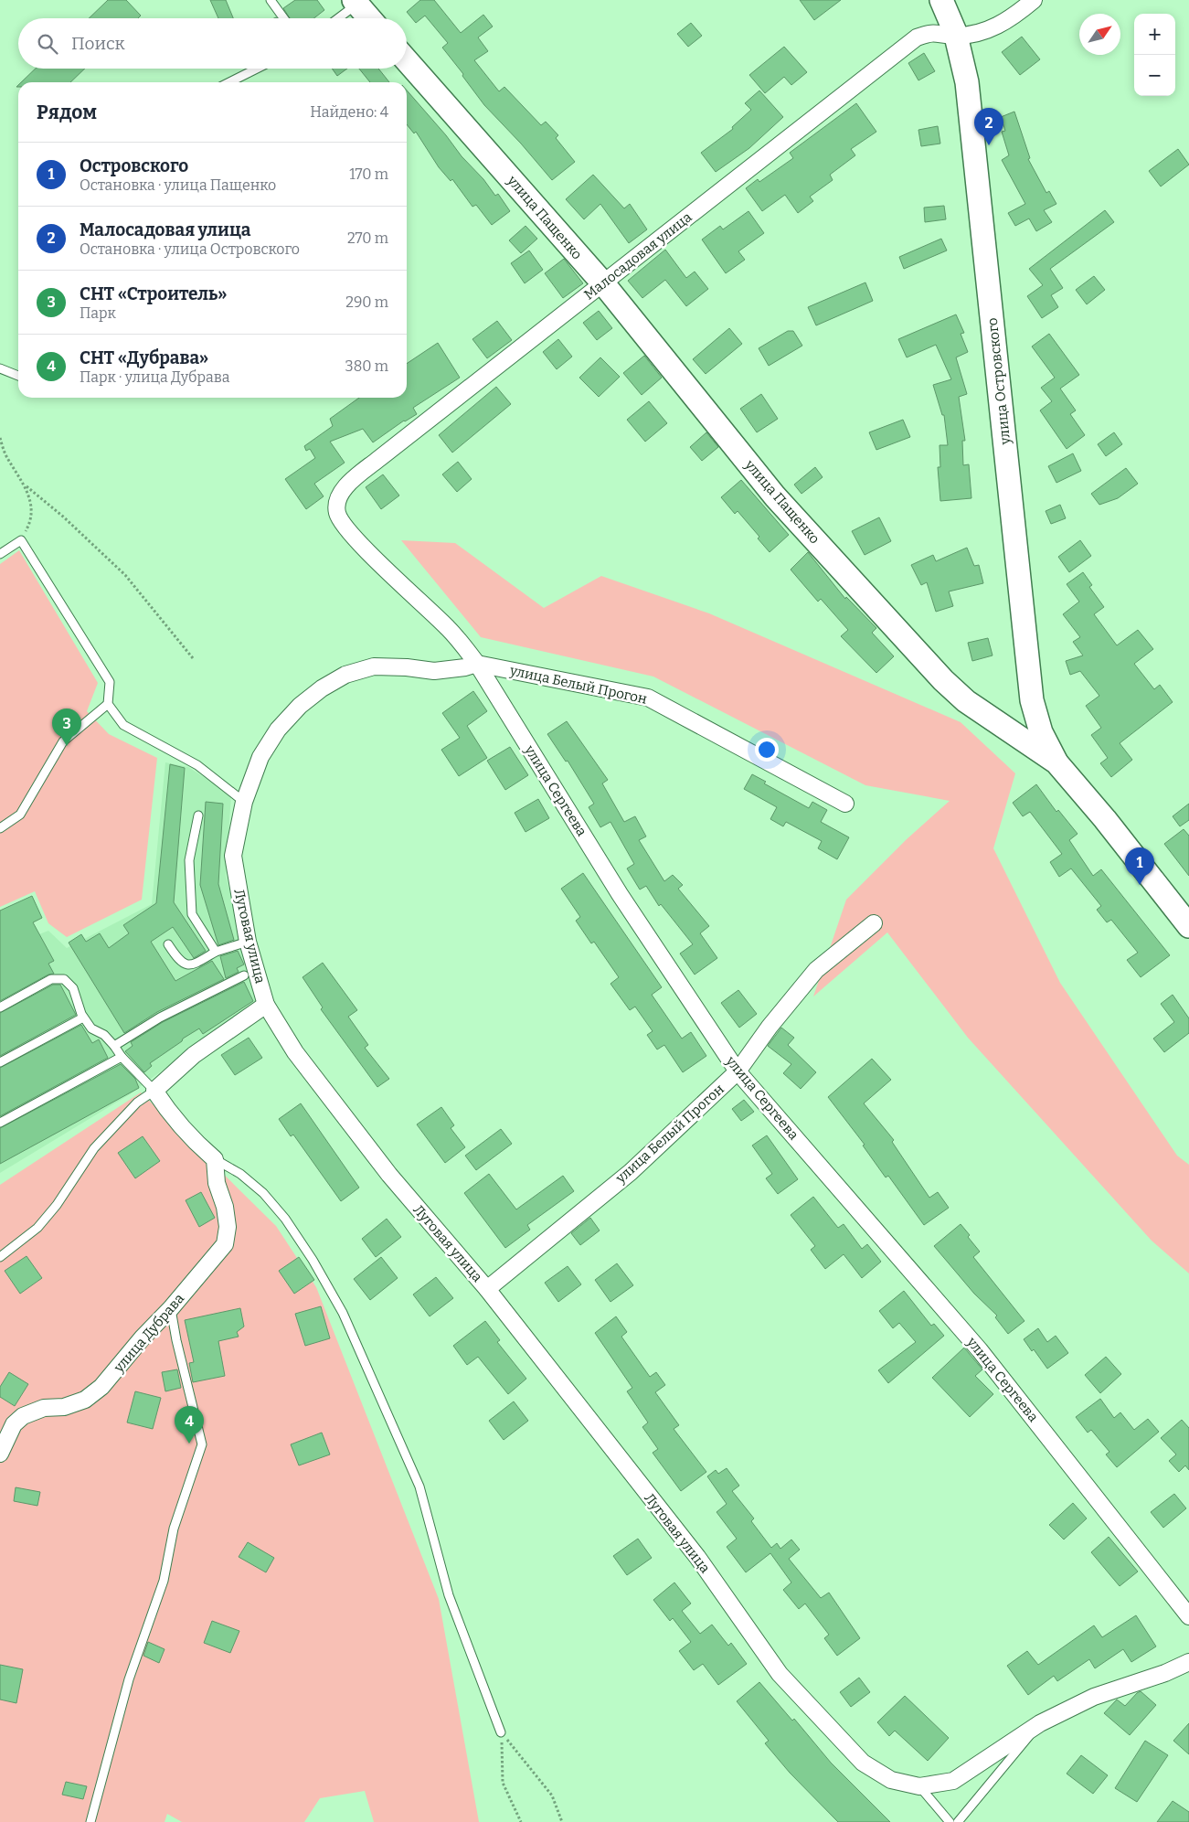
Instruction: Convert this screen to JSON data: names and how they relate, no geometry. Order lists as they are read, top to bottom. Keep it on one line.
{"streets":{"street":["улица Пащенко","Малосадовая улица","улица Островского","улица Белый Прогон","улица Сергеева","Луговая улица","улица Дубрава"]},"crossings":[["улица Пащенко","Малосадовая улица"],["улица Пащенко","улица Островского"],["Малосадовая улица","улица Островского"],["Малосадовая улица","улица Сергеева"],["улица Белый Прогон","улица Сергеева"],["улица Белый Прогон","Луговая улица"],["улица Сергеева","Луговая улица"]],"north":"top right","page":{"map_buttons":["+","−"],"search":"Поиск","heading":["Рядом","Найдено: 4"],"pins":["2","3","1","4"],"list":[{"mark":"1","name":"Островского","note":"Остановка · улица Пащенко","value":"170 m"},{"mark":"2","name":"Малосадовая улица","note":"Остановка · улица Островского","value":"270 m"},{"mark":"3","name":"СНТ «Строитель»","note":"Парк","value":"290 m"},{"mark":"4","name":"СНТ «Дубрава»","note":"Парк · улица Дубрава","value":"380 m"}]}}
